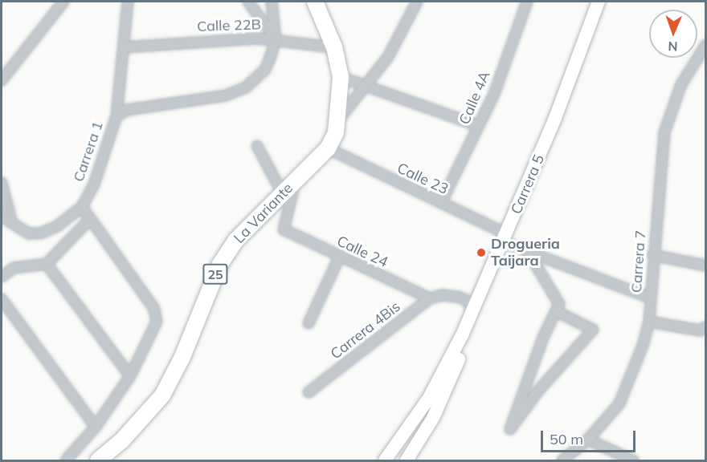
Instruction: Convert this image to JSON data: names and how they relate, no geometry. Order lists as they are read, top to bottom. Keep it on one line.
{"streets":{"main road":["La Variante","25"],"street":["Calle 22B","Calle 4A","Carrera 1","Calle 23","Carrera 5","Calle 24","Carrera 7","Carrera 4Bis"]},"crossings":[["Calle 22B","Carrera 1"],["Calle 22B","La Variante"],["Calle 4A","Calle 23"],["Calle 23","Carrera 5"],["Calle 23","La Variante"],["Calle 23","Carrera 7"],["Carrera 5","Carrera 4Bis"],["La Variante","Calle 24"],["Calle 24","Carrera 4Bis"]],"places":["Drogueria Taijara"],"scale_bar":"50 m","north":"bottom"}
